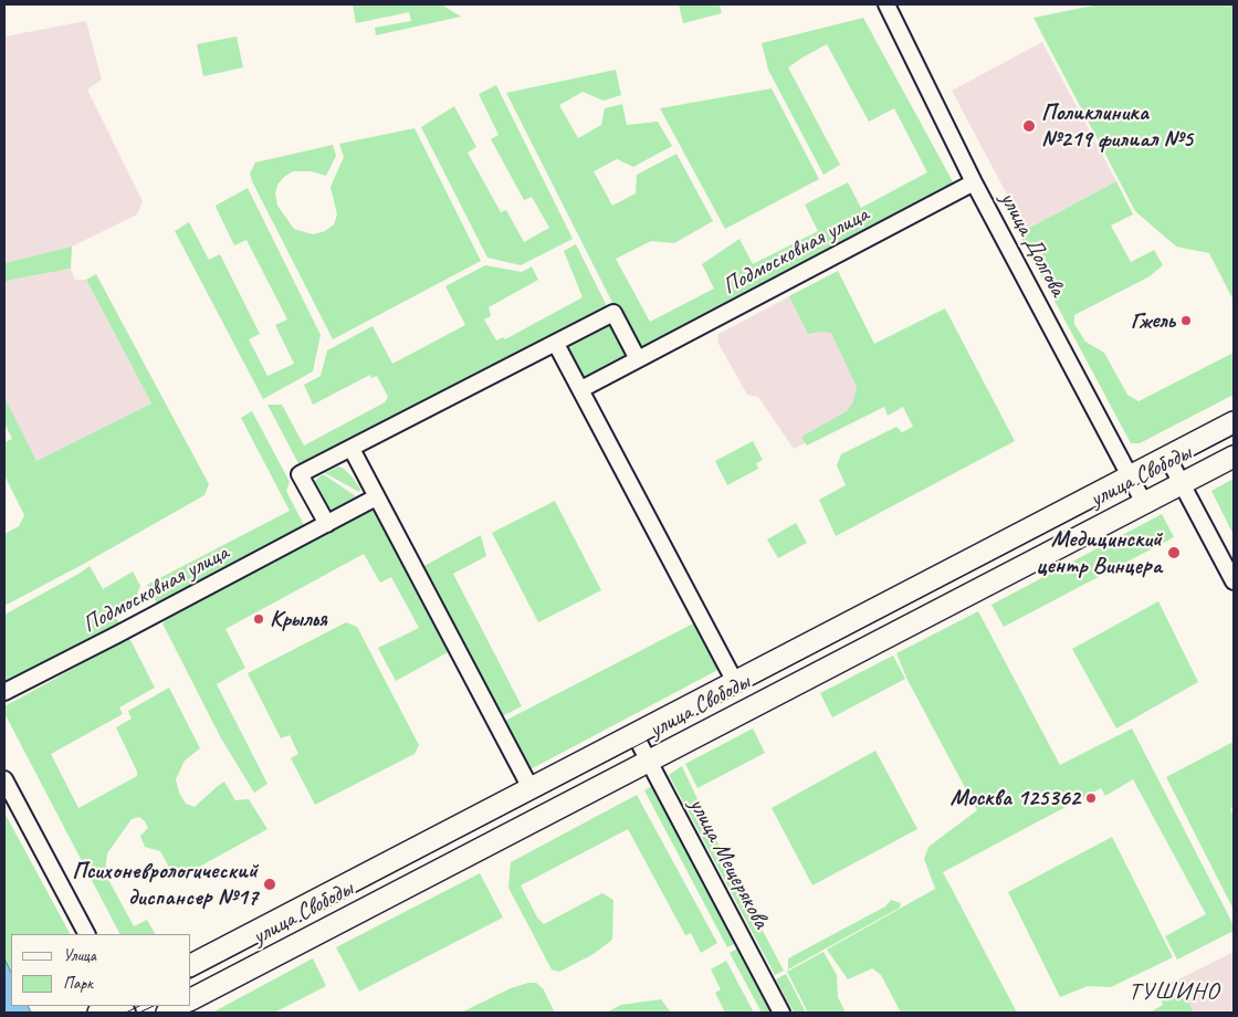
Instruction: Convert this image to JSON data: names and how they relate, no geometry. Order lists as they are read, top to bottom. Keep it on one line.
{"streets":{"main road":["улица Свободы"],"street":["улица Долгова","Подмосковная улица","улица Мещерякова"]},"crossings":[["улица Долгова","Подмосковная улица"],["улица Долгова","улица Свободы"],["улица Свободы","улица Мещерякова"]],"districts":["ТУШИНО"],"places":["Поликлиника №219 филиал №5","Гжель","Медицинский центр Винцера","Крылья","Москва 125362","Психоневрологический диспансер №17"],"legend":["Улица","Парк"]}
